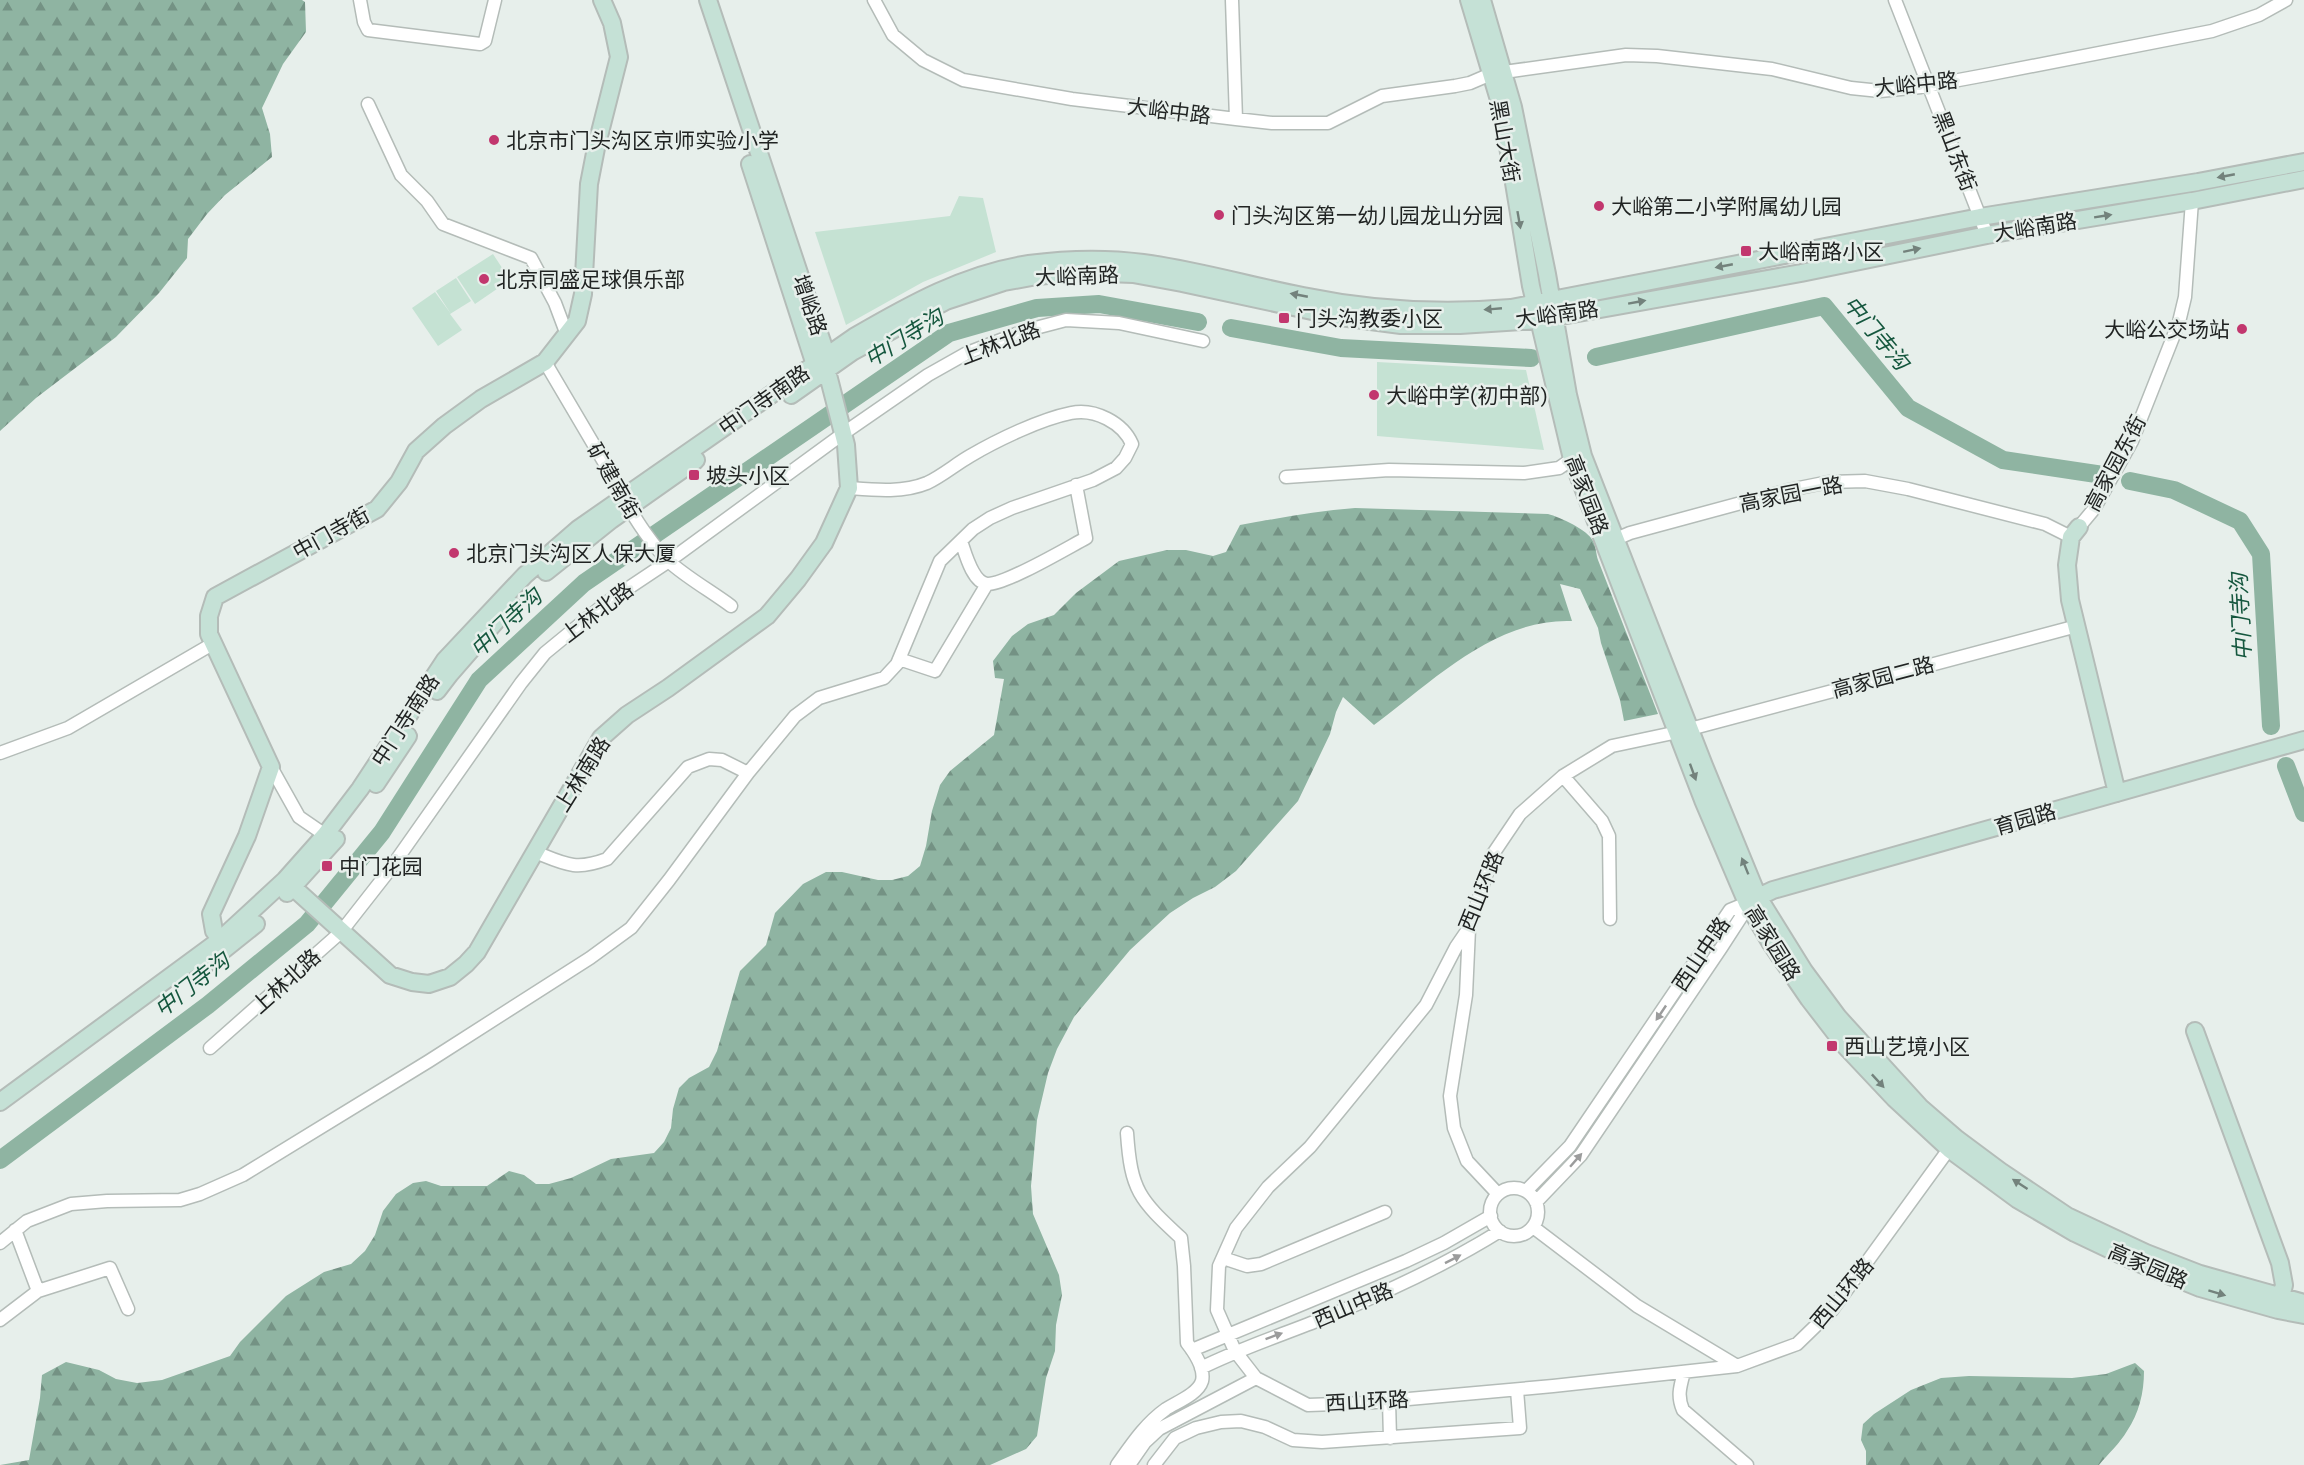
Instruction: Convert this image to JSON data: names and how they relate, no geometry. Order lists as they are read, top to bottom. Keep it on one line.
{"streets":{"main road":["黑山大街","大峪南路","增峪路","中门寺南路","高家园路","中门寺街","上林南路","育园路"],"street":["大峪中路","黑山东街","上林北路","高家园东街","矿建南街","高家园一路","高家园二路","西山环路","西山中路"]},"crossings":[["大峪中路","黑山大街"],["大峪中路","黑山东街"],["黑山大街","大峪南路"],["黑山大街","高家园路"],["黑山东街","大峪南路"],["大峪南路","增峪路"],["大峪南路","中门寺南路"],["大峪南路","高家园东街"],["大峪南路","高家园路"],["大峪南路","上林南路"],["增峪路","中门寺南路"],["增峪路","上林南路"],["上林北路","矿建南街"],["上林北路","上林南路"],["中门寺南路","矿建南街"],["中门寺南路","上林南路"],["高家园东街","高家园一路"],["矿建南街","中门寺街"],["高家园一路","高家园路"],["高家园路","高家园二路"],["高家园路","育园路"],["高家园路","西山环路"],["高家园路","西山中路"],["高家园二路","西山环路"],["育园路","西山中路"],["西山环路","西山中路"]],"water":["中门寺沟"],"places":{"other":["北京市门头沟区京师实验小学","大峪第二小学附属幼儿园","门头沟区第一幼儿园龙山分园","北京同盛足球俱乐部","大峪公交场站","大峪中学(初中部)","北京门头沟区人保大厦"],"transit":["大峪南路小区","门头沟教委小区","坡头小区","中门花园","西山艺境小区"]}}
